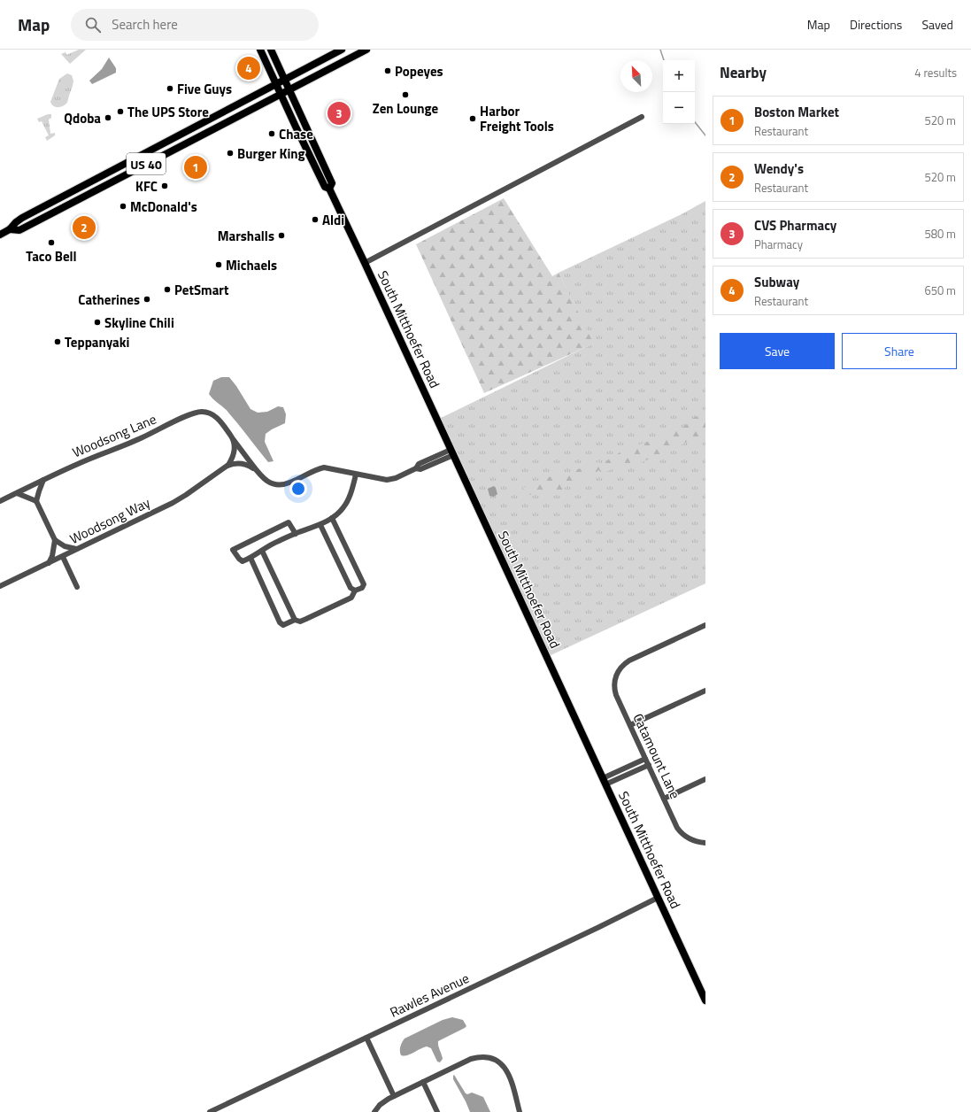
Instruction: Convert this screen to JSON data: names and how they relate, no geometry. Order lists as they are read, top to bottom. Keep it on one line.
{"streets":{"main road":["US 40","South Mitthoefer Road"],"street":["Woodsong Lane","Woodsong Way","Catamount Lane","Rawles Avenue"]},"crossings":[["US 40","South Mitthoefer Road"],["South Mitthoefer Road","Woodsong Way"],["South Mitthoefer Road","Rawles Avenue"],["Woodsong Lane","Woodsong Way"]],"places":["Popeyes","Five Guys","Zen Lounge","The UPS Store","Qdoba","Harbor Freight Tools","Chase","Burger King","KFC","McDonald's","Aldi","Marshalls","Taco Bell","Michaels","PetSmart","Catherines","Skyline Chili","Teppanyaki"],"north":"top left","page":{"header":"Map","search":"Search here","nav":["Map","Directions","Saved"],"heading":["Nearby","4 results"],"pins":["4","3","1","2"],"map_buttons":["+","−"],"list":[{"mark":"1","name":"Boston Market","note":"Restaurant","value":"520 m"},{"mark":"2","name":"Wendy's","note":"Restaurant","value":"520 m"},{"mark":"3","name":"CVS Pharmacy","note":"Pharmacy","value":"580 m"},{"mark":"4","name":"Subway","note":"Restaurant","value":"650 m"}],"buttons":["Save","Share"]}}
